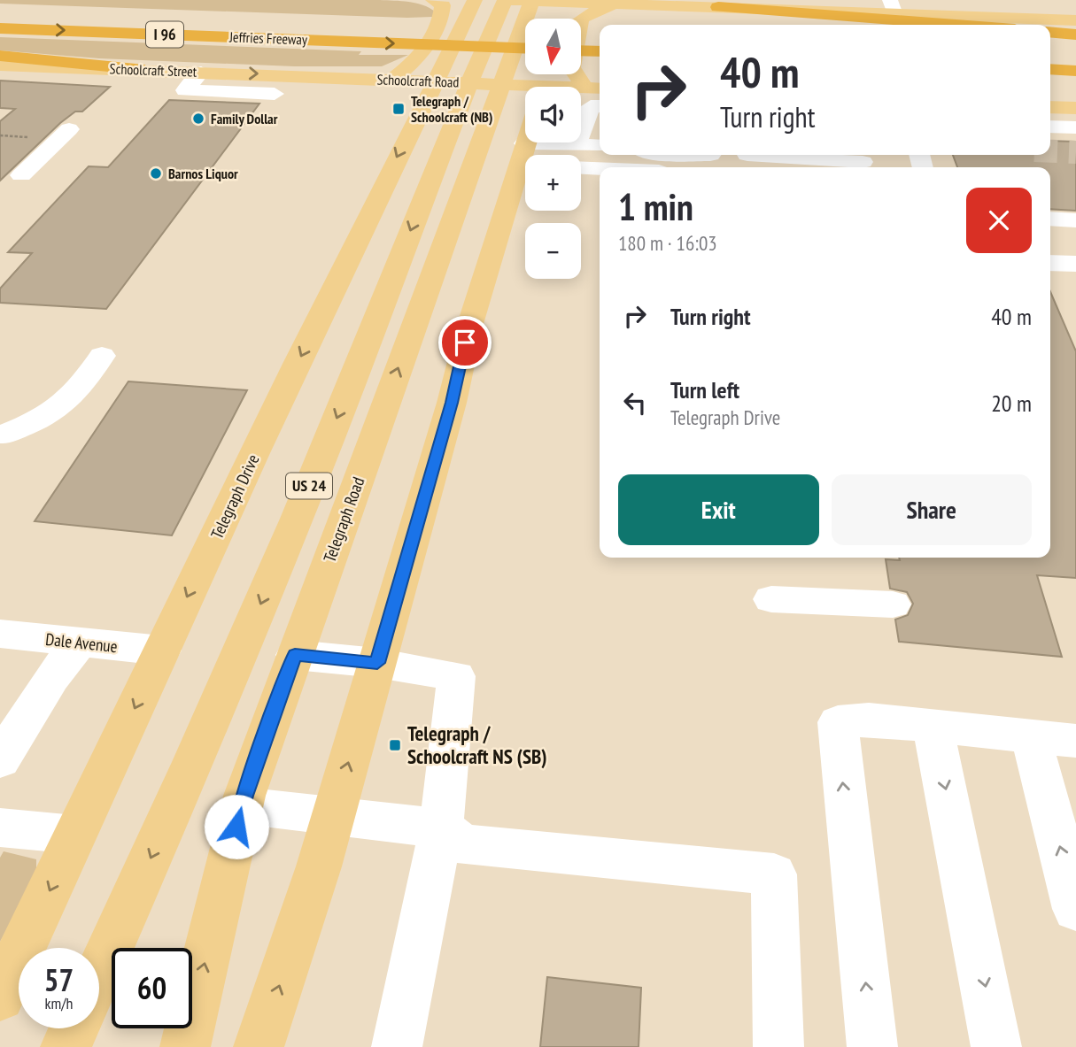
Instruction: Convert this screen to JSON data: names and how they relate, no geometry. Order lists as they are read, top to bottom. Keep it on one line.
{"streets":{"highway":["I 96","Jeffries Freeway"],"main road":["Schoolcraft Street","Schoolcraft Road","US 24","Telegraph Drive","Telegraph Road"],"street":["Dale Avenue"]},"crossings":[["Schoolcraft Street","Schoolcraft Road"],["Schoolcraft Road","Telegraph Drive"],["Telegraph Drive","Dale Avenue"]],"places":{"transit":["Telegraph / Schoolcraft (NB)","Telegraph / Schoolcraft NS (SB)"],"other":["Family Dollar","Barnos Liquor"]},"north":"bottom","page":{"map_buttons":["+","−"],"turn":["40 m","Turn right"],"heading":["1 min","180 m · 16:03"],"list":[{"name":"Turn right","value":"40 m"},{"name":"Turn left","note":"Telegraph Drive","value":"20 m"}],"buttons":["Exit","Share"],"speed":"57 km/h","limit":"60"}}
